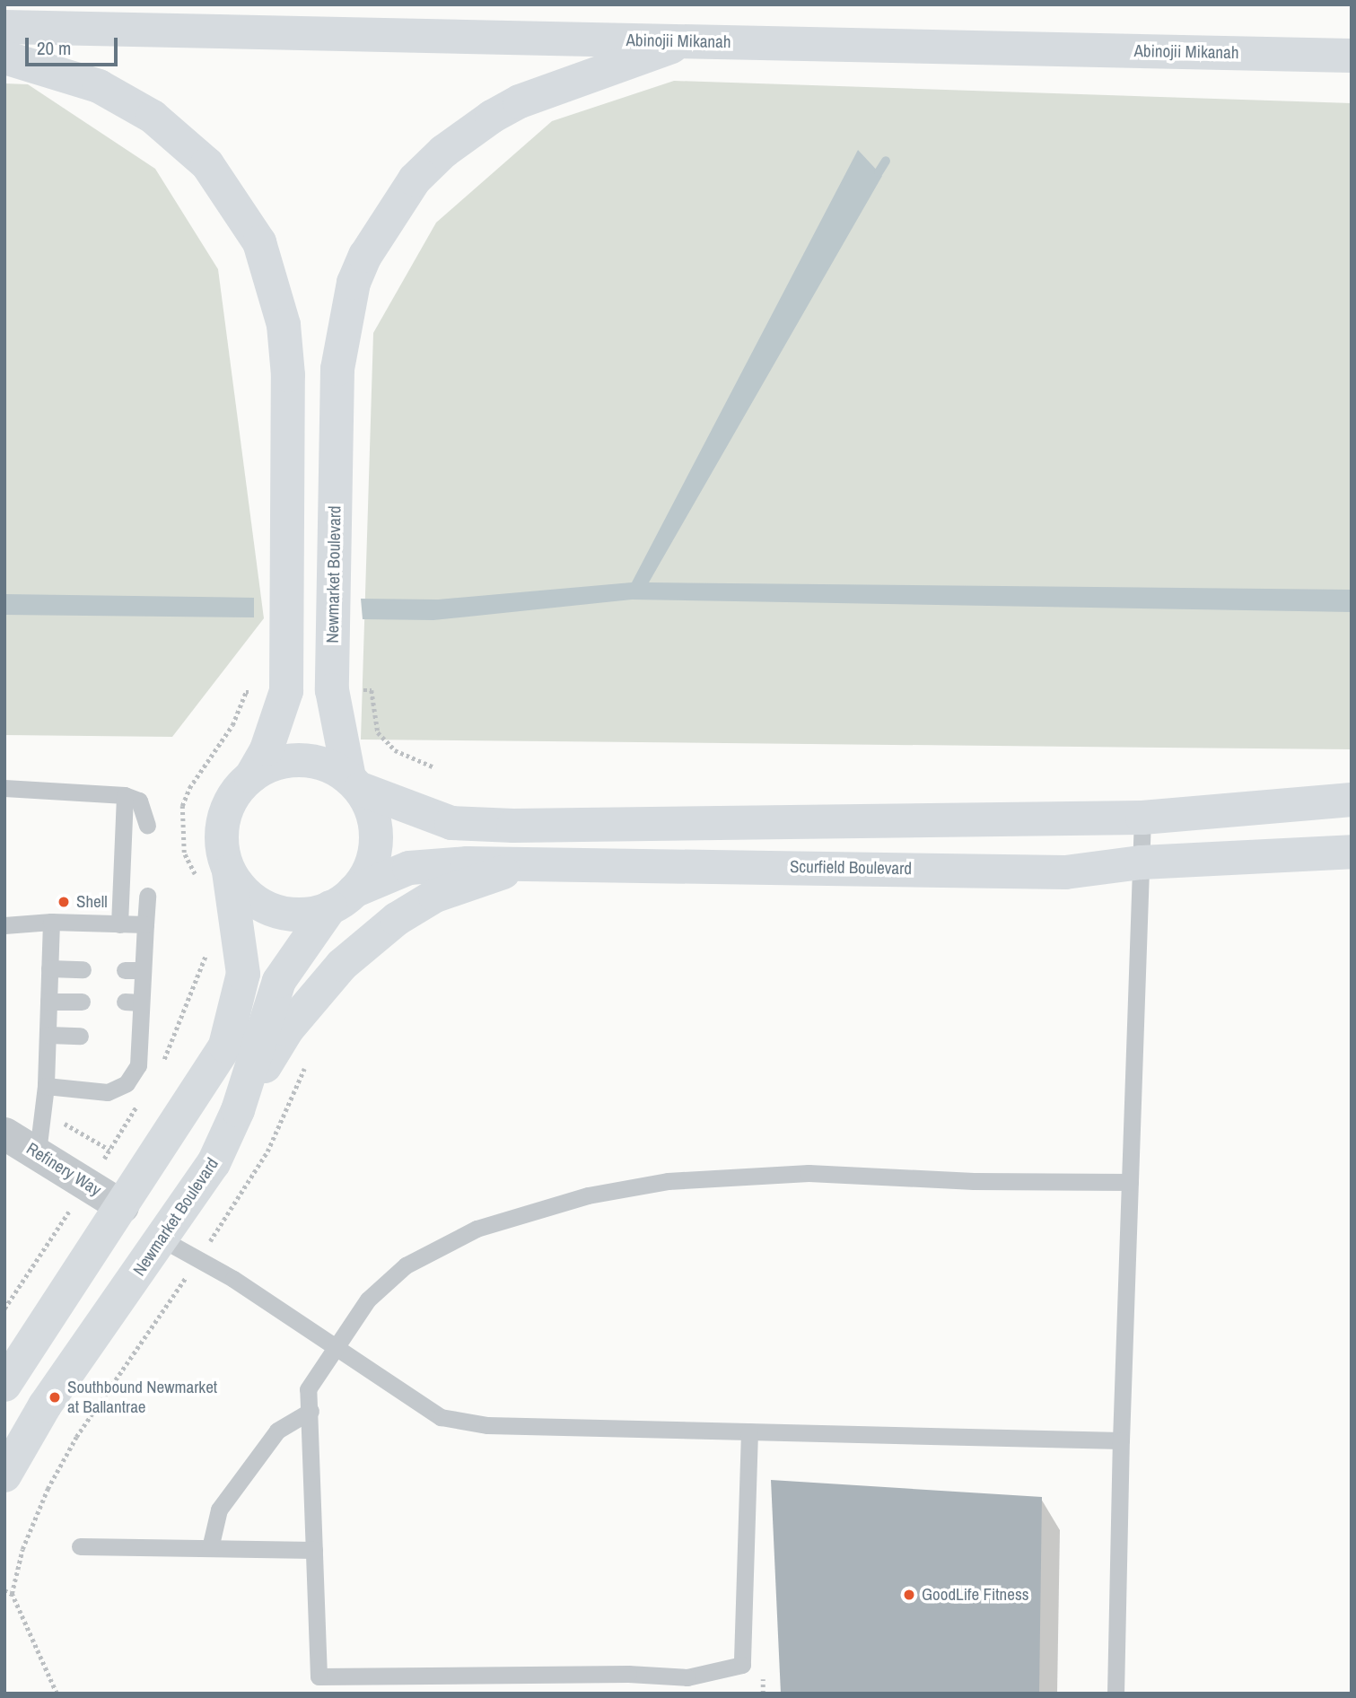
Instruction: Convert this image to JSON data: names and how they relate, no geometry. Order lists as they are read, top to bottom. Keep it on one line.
{"streets":{"street":["Abinojii Mikanah","Newmarket Boulevard","Scurfield Boulevard","Refinery Way"]},"crossings":[["Abinojii Mikanah","Newmarket Boulevard"],["Newmarket Boulevard","Scurfield Boulevard"]],"places":["Shell","Southbound Newmarket at Ballantrae","GoodLife Fitness"],"scale_bar":"20 m"}
